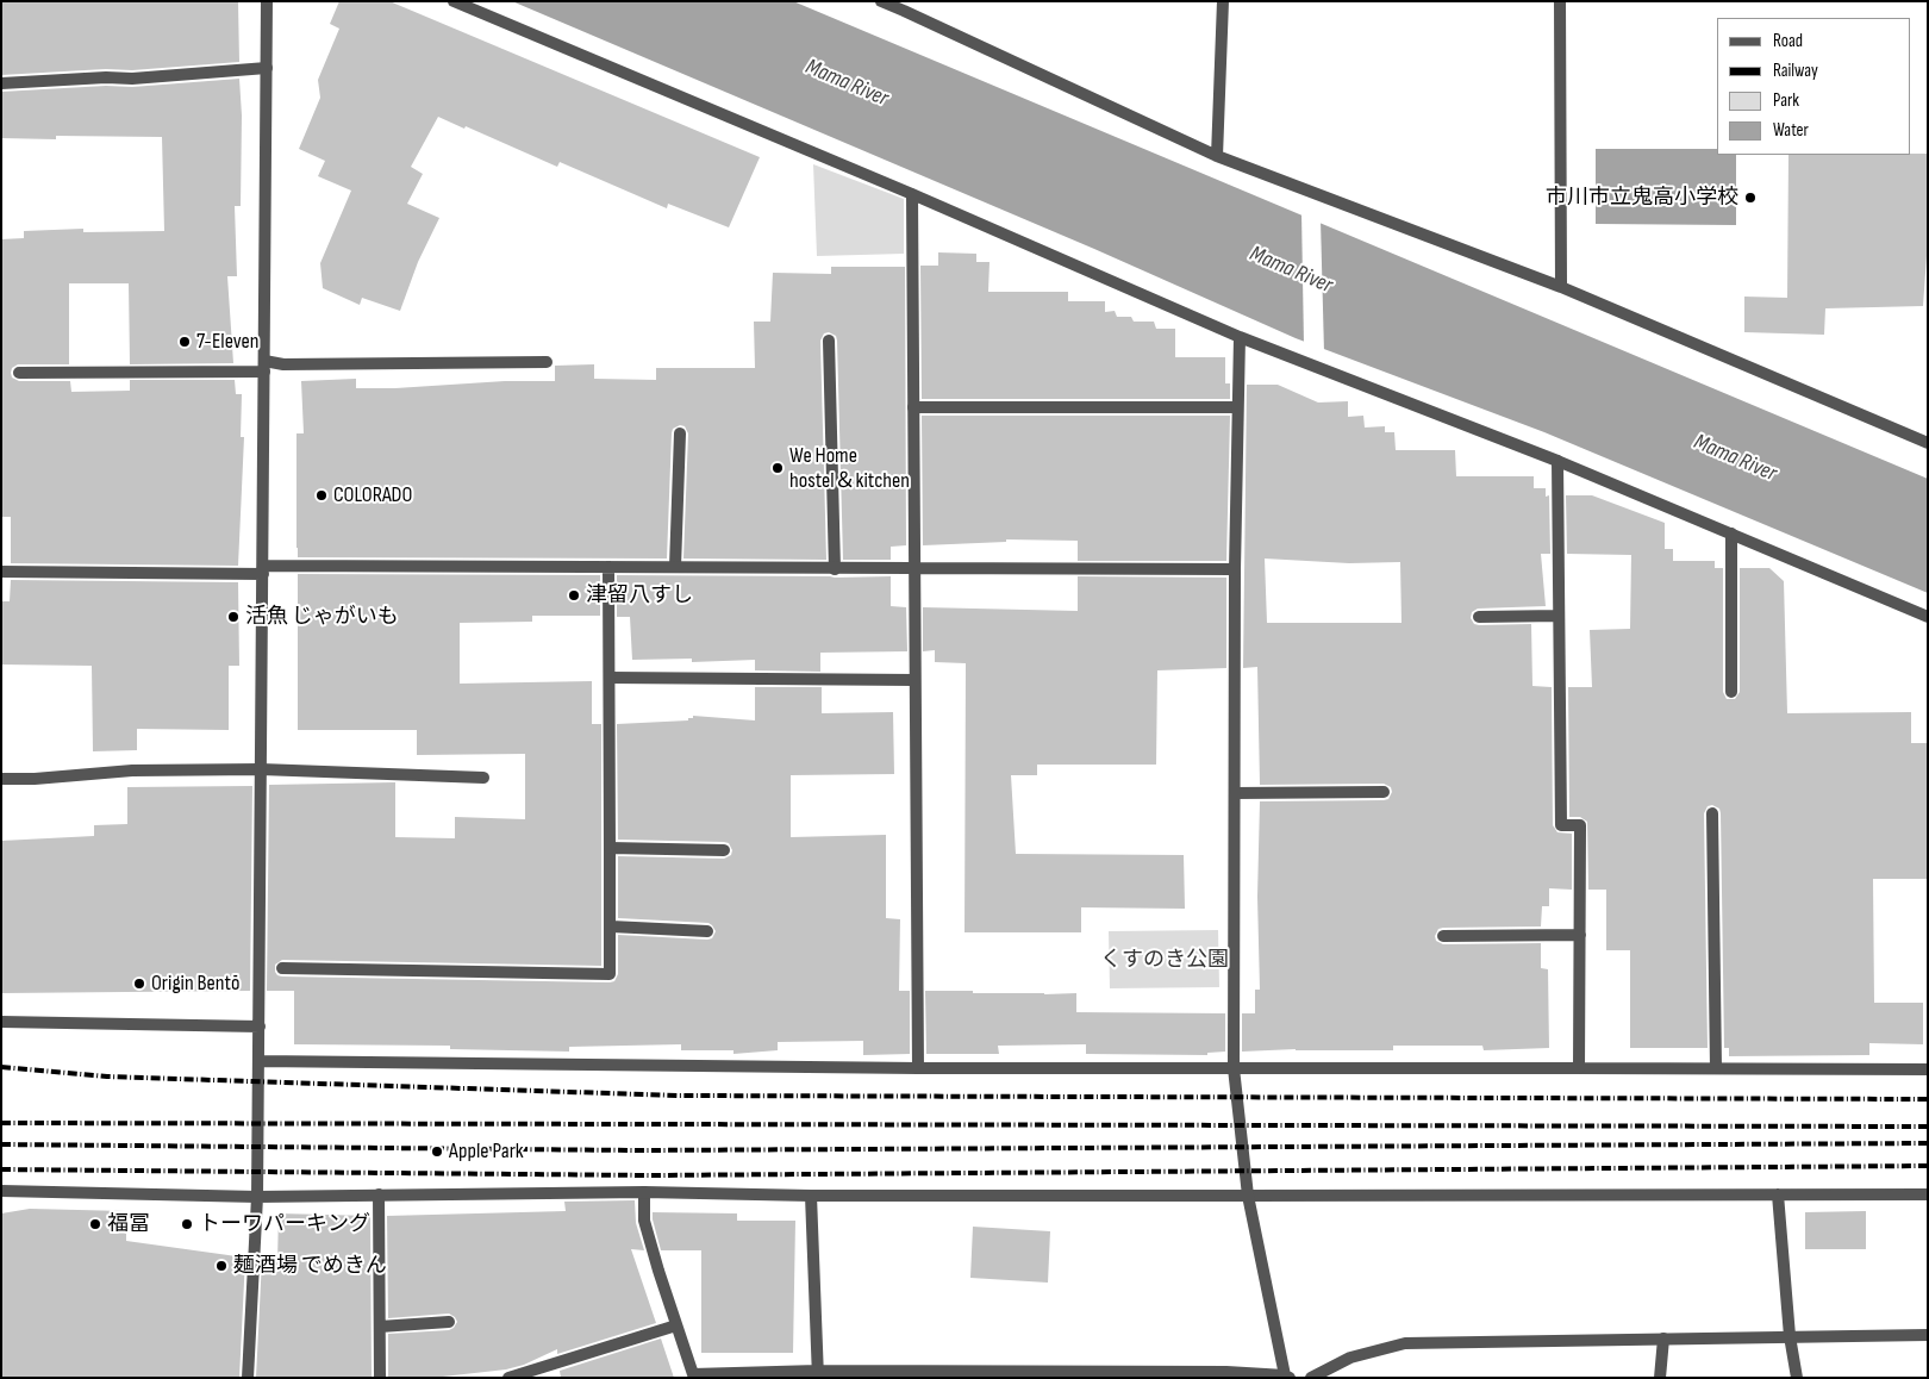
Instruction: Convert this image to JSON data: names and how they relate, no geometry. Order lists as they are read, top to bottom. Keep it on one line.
{"water":["Mama River"],"parks":["くすのき公園"],"places":["市川市立鬼高小学校","7-Eleven","We Home hostel＆kitchen","COLORADO","津留八すし","活魚 じゃがいも","Origin Bentō","Apple Park","福冨","トーワパーキング","麺酒場 でめきん"],"legend":["Road","Railway","Park","Water"]}
